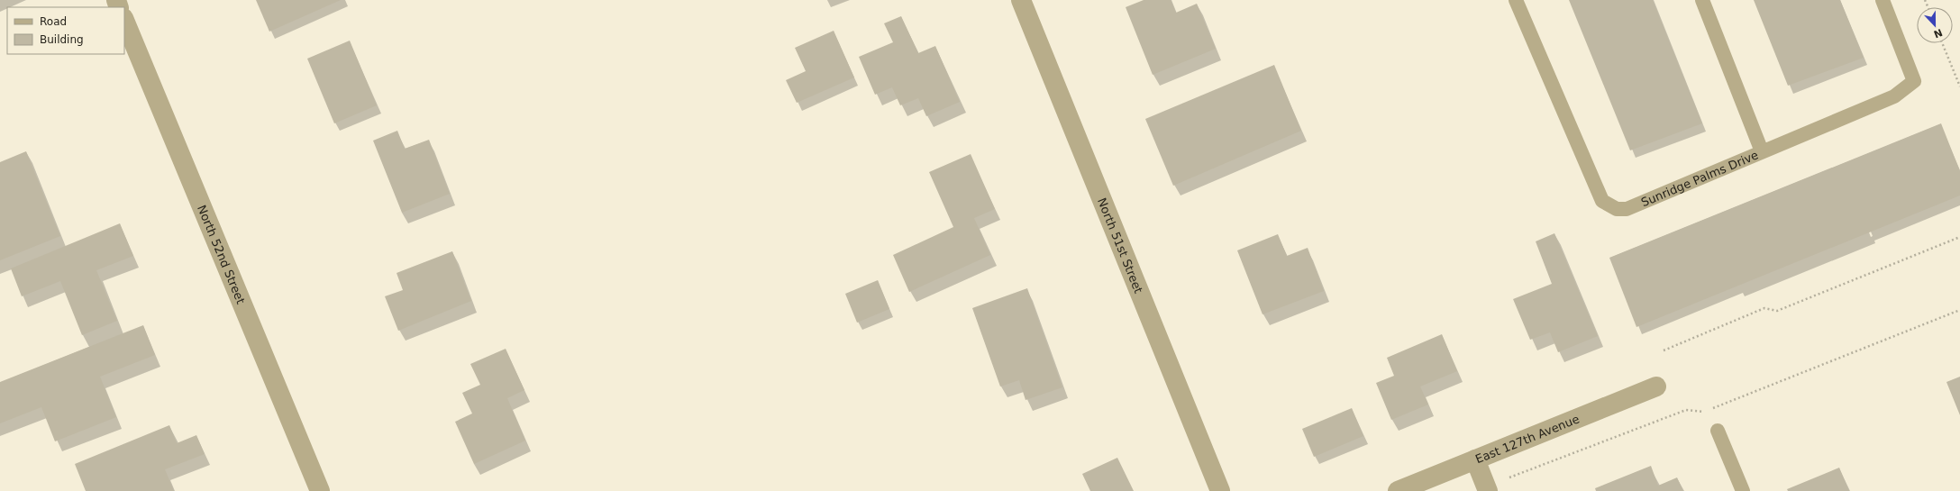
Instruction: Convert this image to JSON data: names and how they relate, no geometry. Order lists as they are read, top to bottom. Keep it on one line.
{"streets":{"street":["North 51st Street","North 52nd Street","East 127th Avenue"],"lane":["Sunridge Palms Drive"]},"legend":["Road","Building"],"north":"bottom"}
